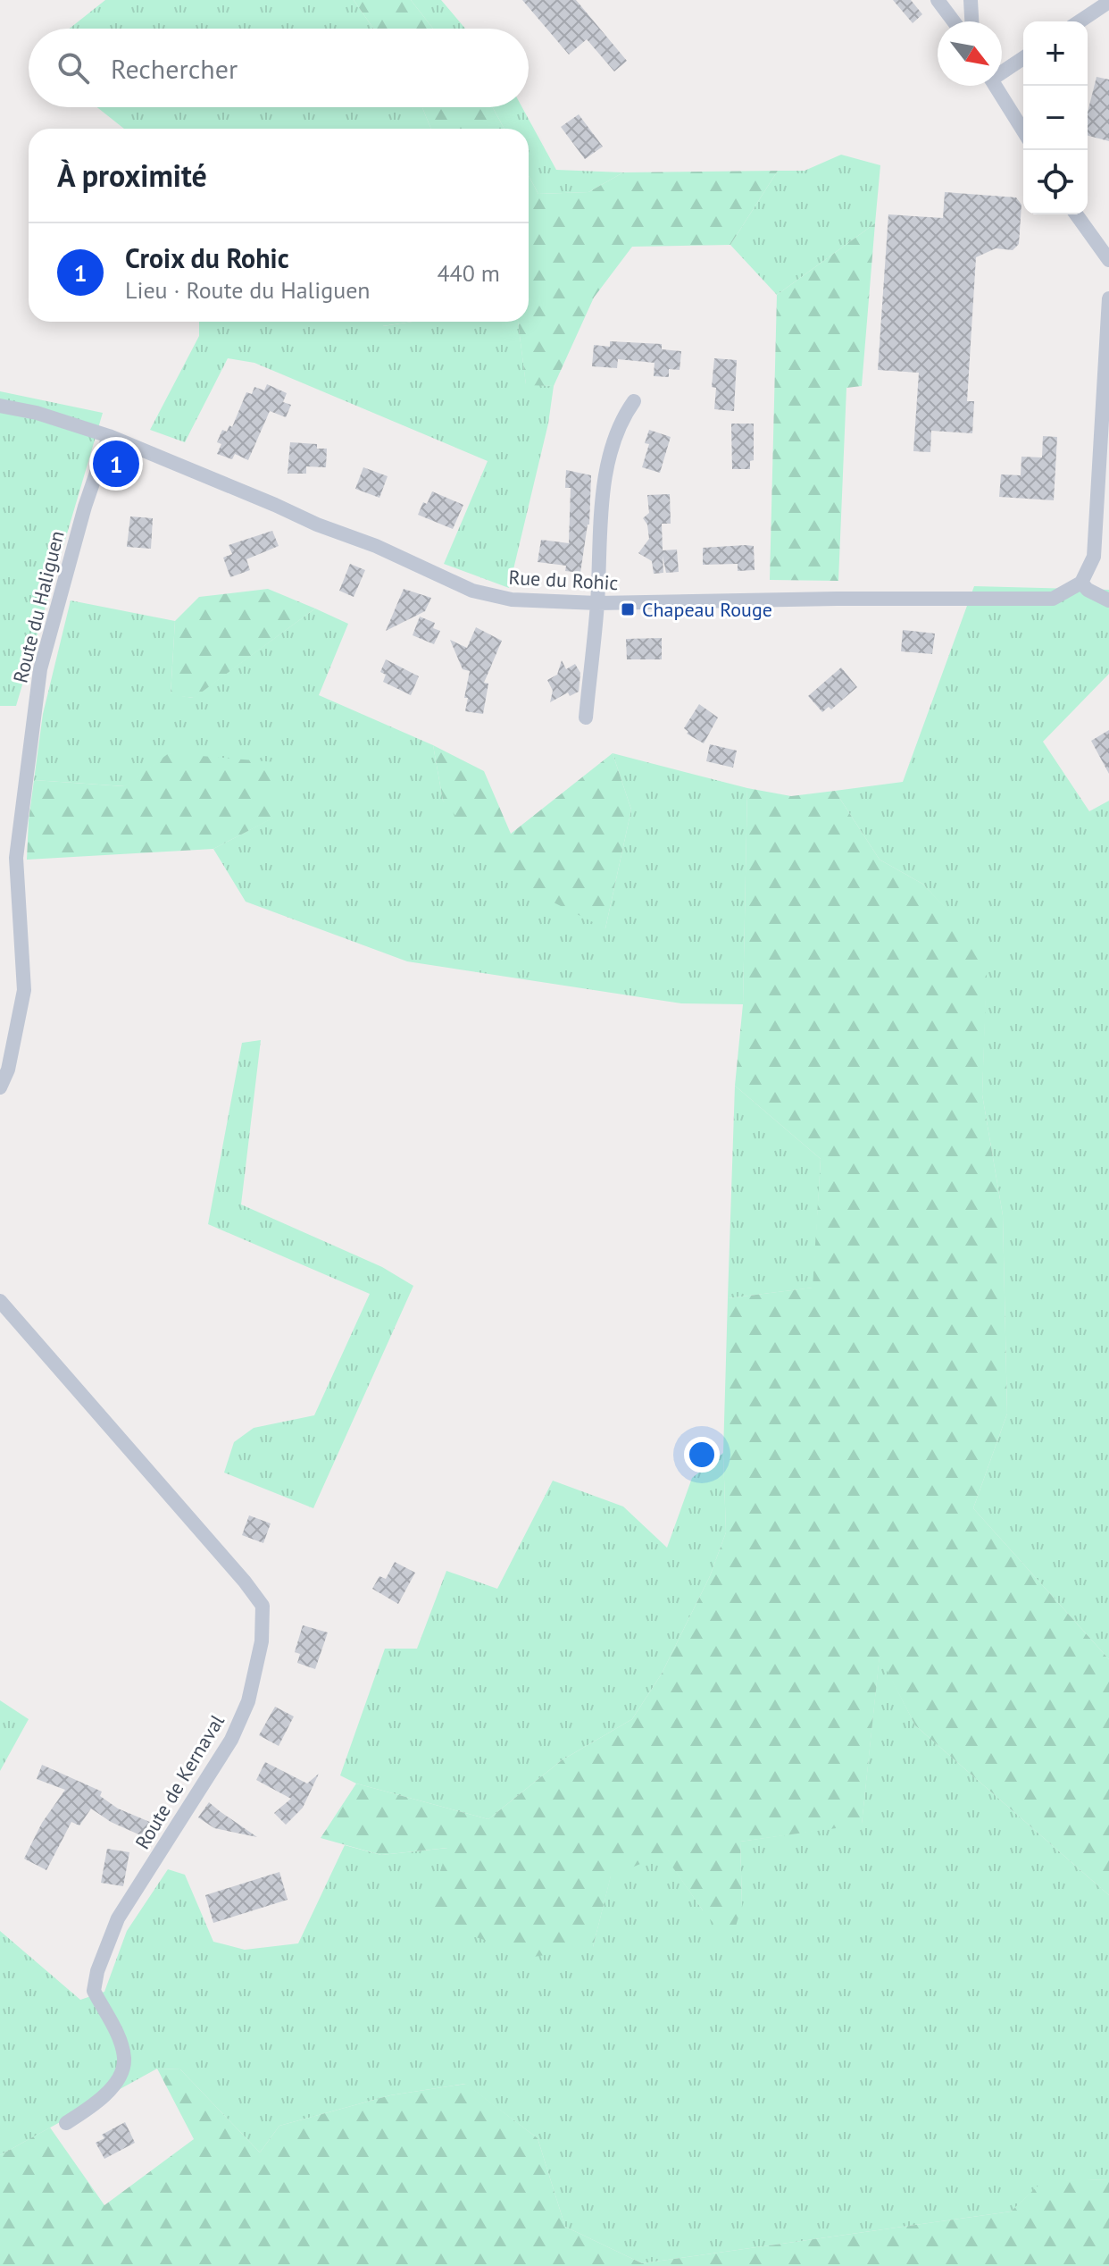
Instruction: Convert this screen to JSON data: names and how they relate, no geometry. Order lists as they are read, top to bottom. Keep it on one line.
{"streets":{"street":["Rue du Rohic","Route du Haliguen","Route de Kernaval"]},"crossings":[["Rue du Rohic","Route du Haliguen"]],"places":{"transit":["Chapeau Rouge"]},"north":"bottom right","page":{"map_buttons":["+","−"],"search":"Rechercher","heading":"À proximité","list":[{"mark":"1","name":"Croix du Rohic","note":"Lieu · Route du Haliguen","value":"440 m"}],"pins":"1"}}
